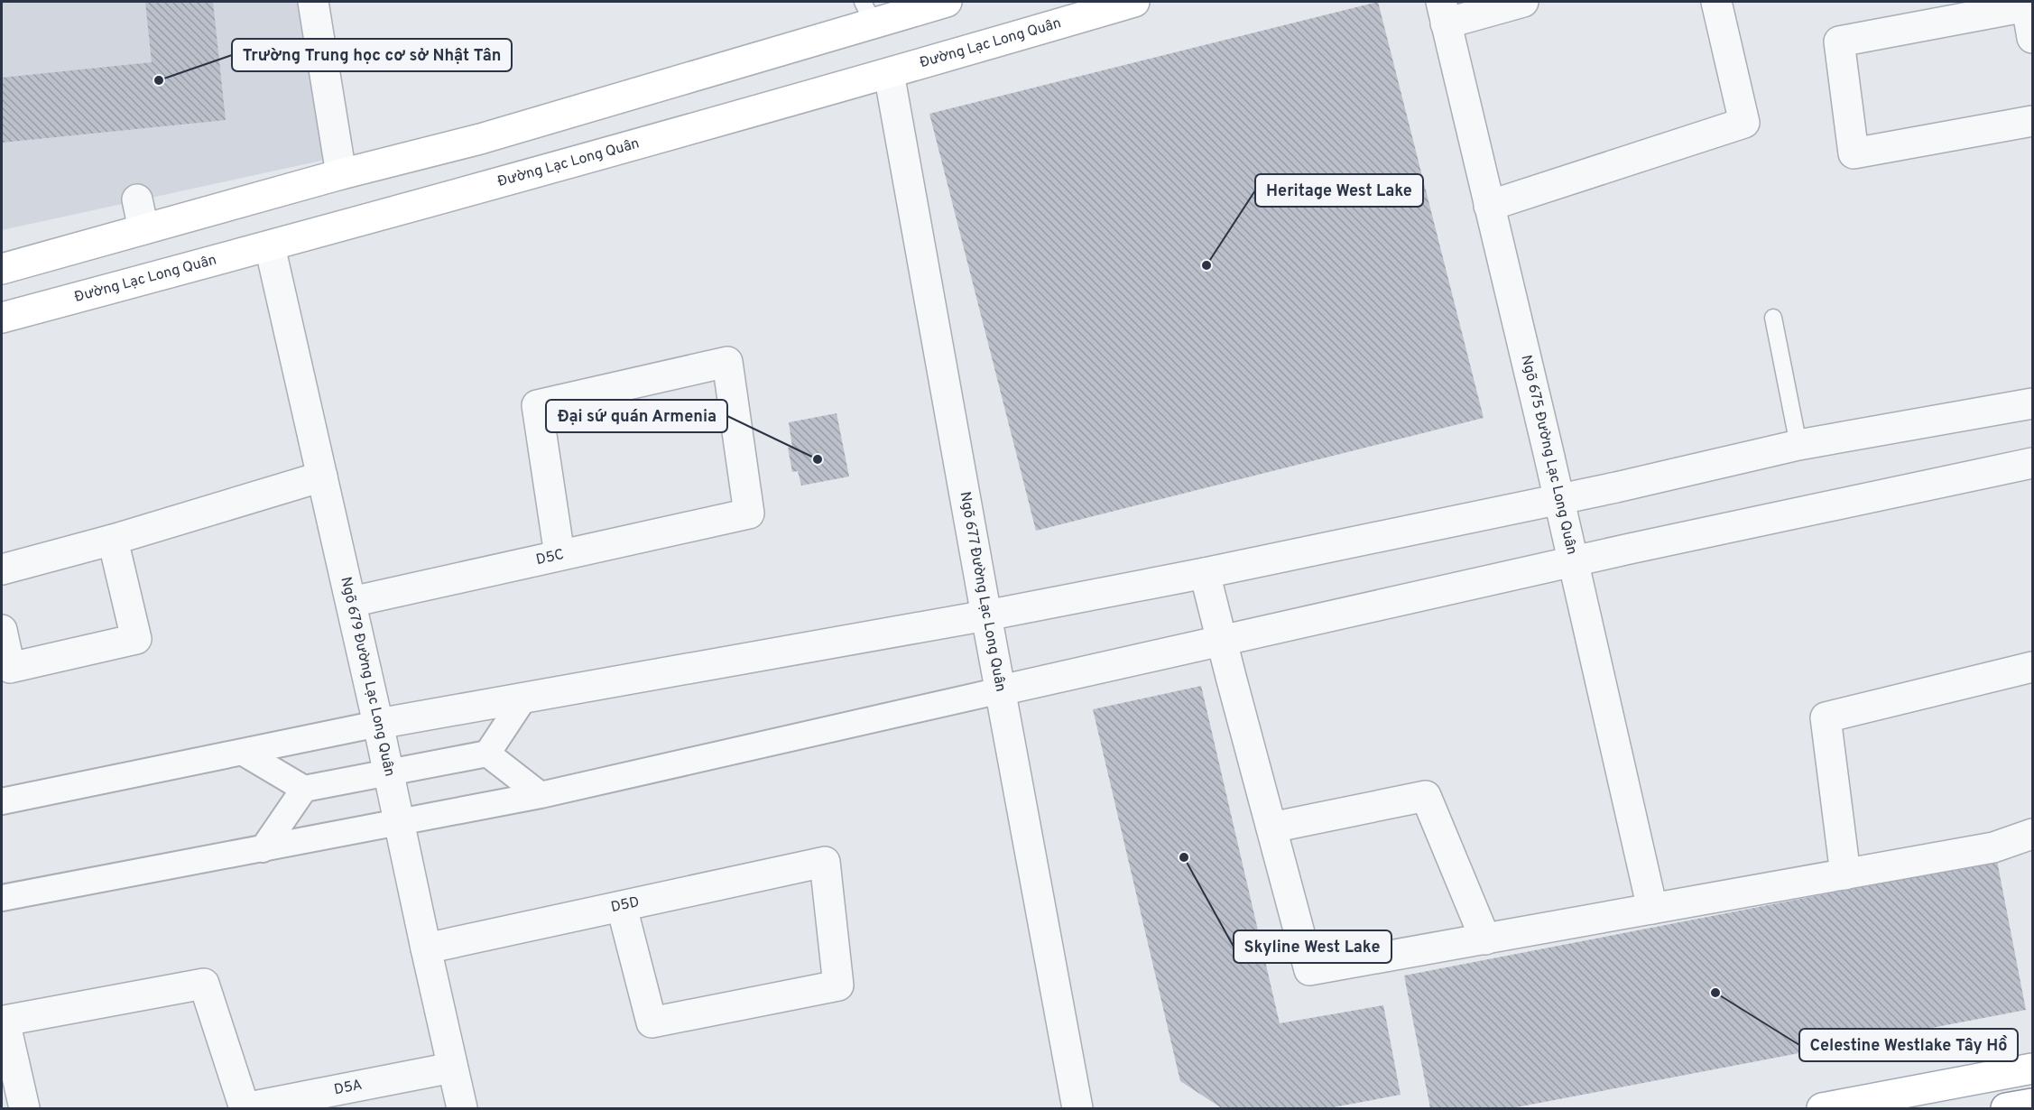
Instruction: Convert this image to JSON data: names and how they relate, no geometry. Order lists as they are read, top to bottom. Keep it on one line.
{"streets":{"main road":["Đường Lạc Long Quân"],"street":["Ngõ 675 Đường Lạc Long Quân","D5C","Ngõ 677 Đường Lạc Long Quân","Ngõ 679 Đường Lạc Long Quân","D5D","D5A"]},"crossings":[["Đường Lạc Long Quân","Ngõ 677 Đường Lạc Long Quân"],["Đường Lạc Long Quân","Ngõ 679 Đường Lạc Long Quân"],["D5C","Ngõ 679 Đường Lạc Long Quân"],["Ngõ 679 Đường Lạc Long Quân","D5D"],["Ngõ 679 Đường Lạc Long Quân","D5A"]],"places":["Trường Trung học cơ sở Nhật Tân","Heritage West Lake","Đại sứ quán Armenia","Skyline West Lake","Celestine Westlake Tây Hồ"]}
